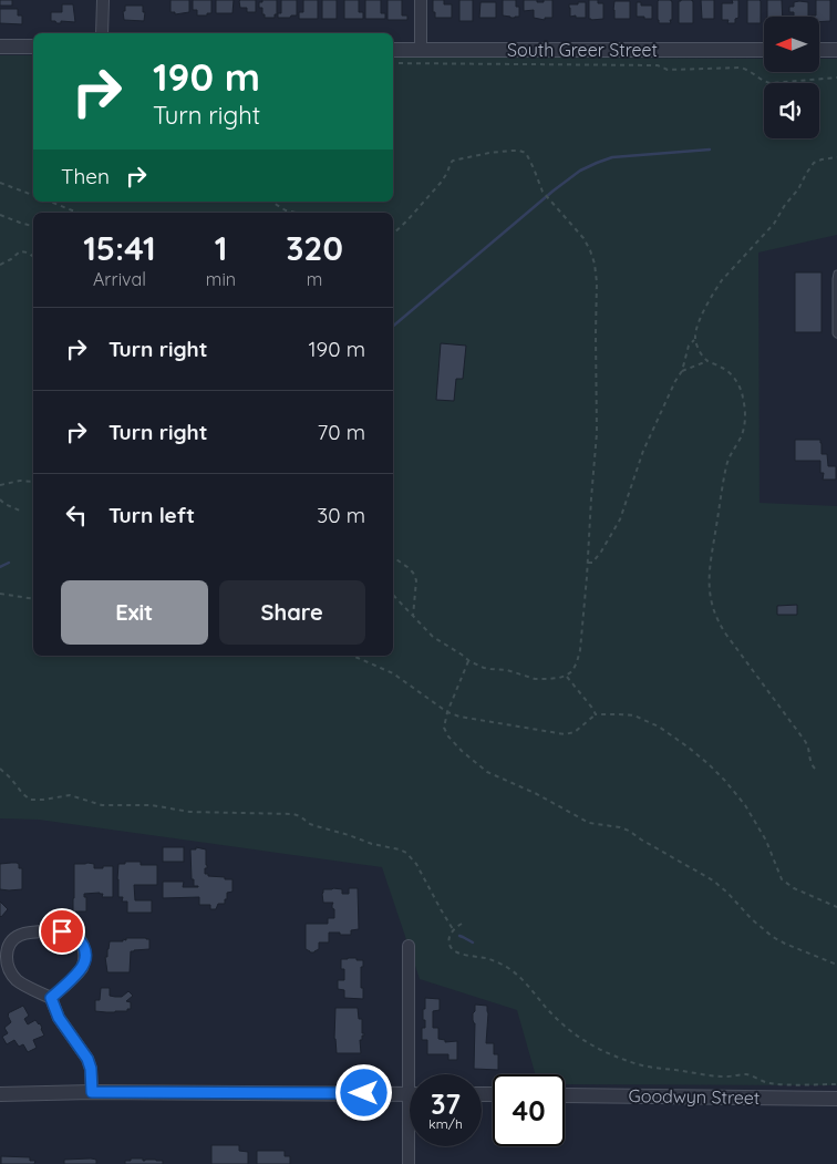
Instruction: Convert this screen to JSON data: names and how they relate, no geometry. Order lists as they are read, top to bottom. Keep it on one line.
{"streets":{"street":["South Greer Street","Goodwyn Street"]},"north":"left","page":{"turn":["190 m","Turn right"],"then":"Then","eta":["15:41","Arrival","1","min","320","m"],"list":[{"name":"Turn right","value":"190 m"},{"name":"Turn right","value":"70 m"},{"name":"Turn left","value":"30 m"}],"buttons":["Exit","Share"],"speed":"37 km/h","limit":"40"}}
